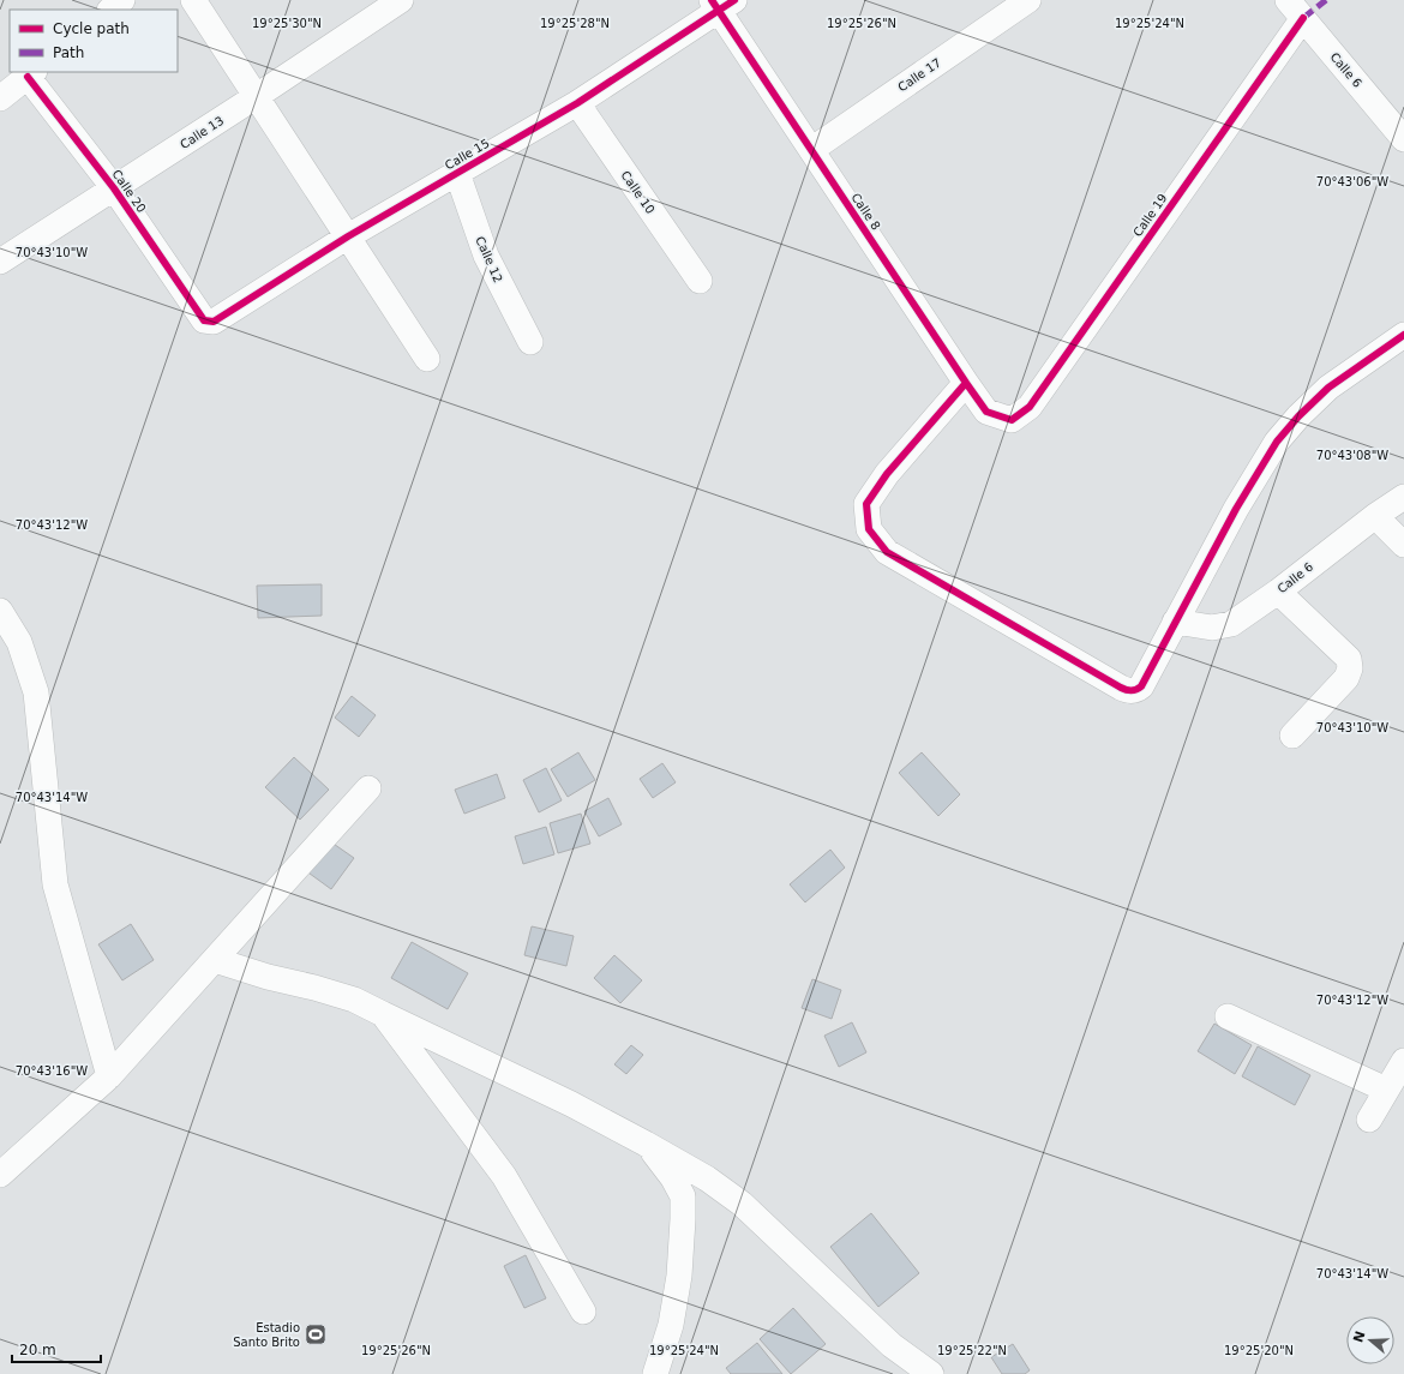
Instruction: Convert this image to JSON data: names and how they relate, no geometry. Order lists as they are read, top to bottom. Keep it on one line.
{"streets":{"street":["Calle 6","Calle 17","Calle 13","Calle 15","Calle 20","Calle 10","Calle 8","Calle 19","Calle 12"]},"crossings":[["Calle 6","Calle 19"],["Calle 17","Calle 8"],["Calle 13","Calle 20"],["Calle 15","Calle 20"],["Calle 15","Calle 10"],["Calle 15","Calle 8"],["Calle 15","Calle 12"],["Calle 8","Calle 19"]],"places":{"sports":["Estadio Santo Brito"]},"legend":["Cycle path","Path"],"scale_bar":"20 m","north":"left","coordinates":["19°25'30\"N","19°25'28\"N","19°25'26\"N","19°25'24\"N","70°43'06\"W","70°43'10\"W","70°43'08\"W","70°43'12\"W","70°43'14\"W","70°43'16\"W","19°25'22\"N","19°25'20\"N"]}
